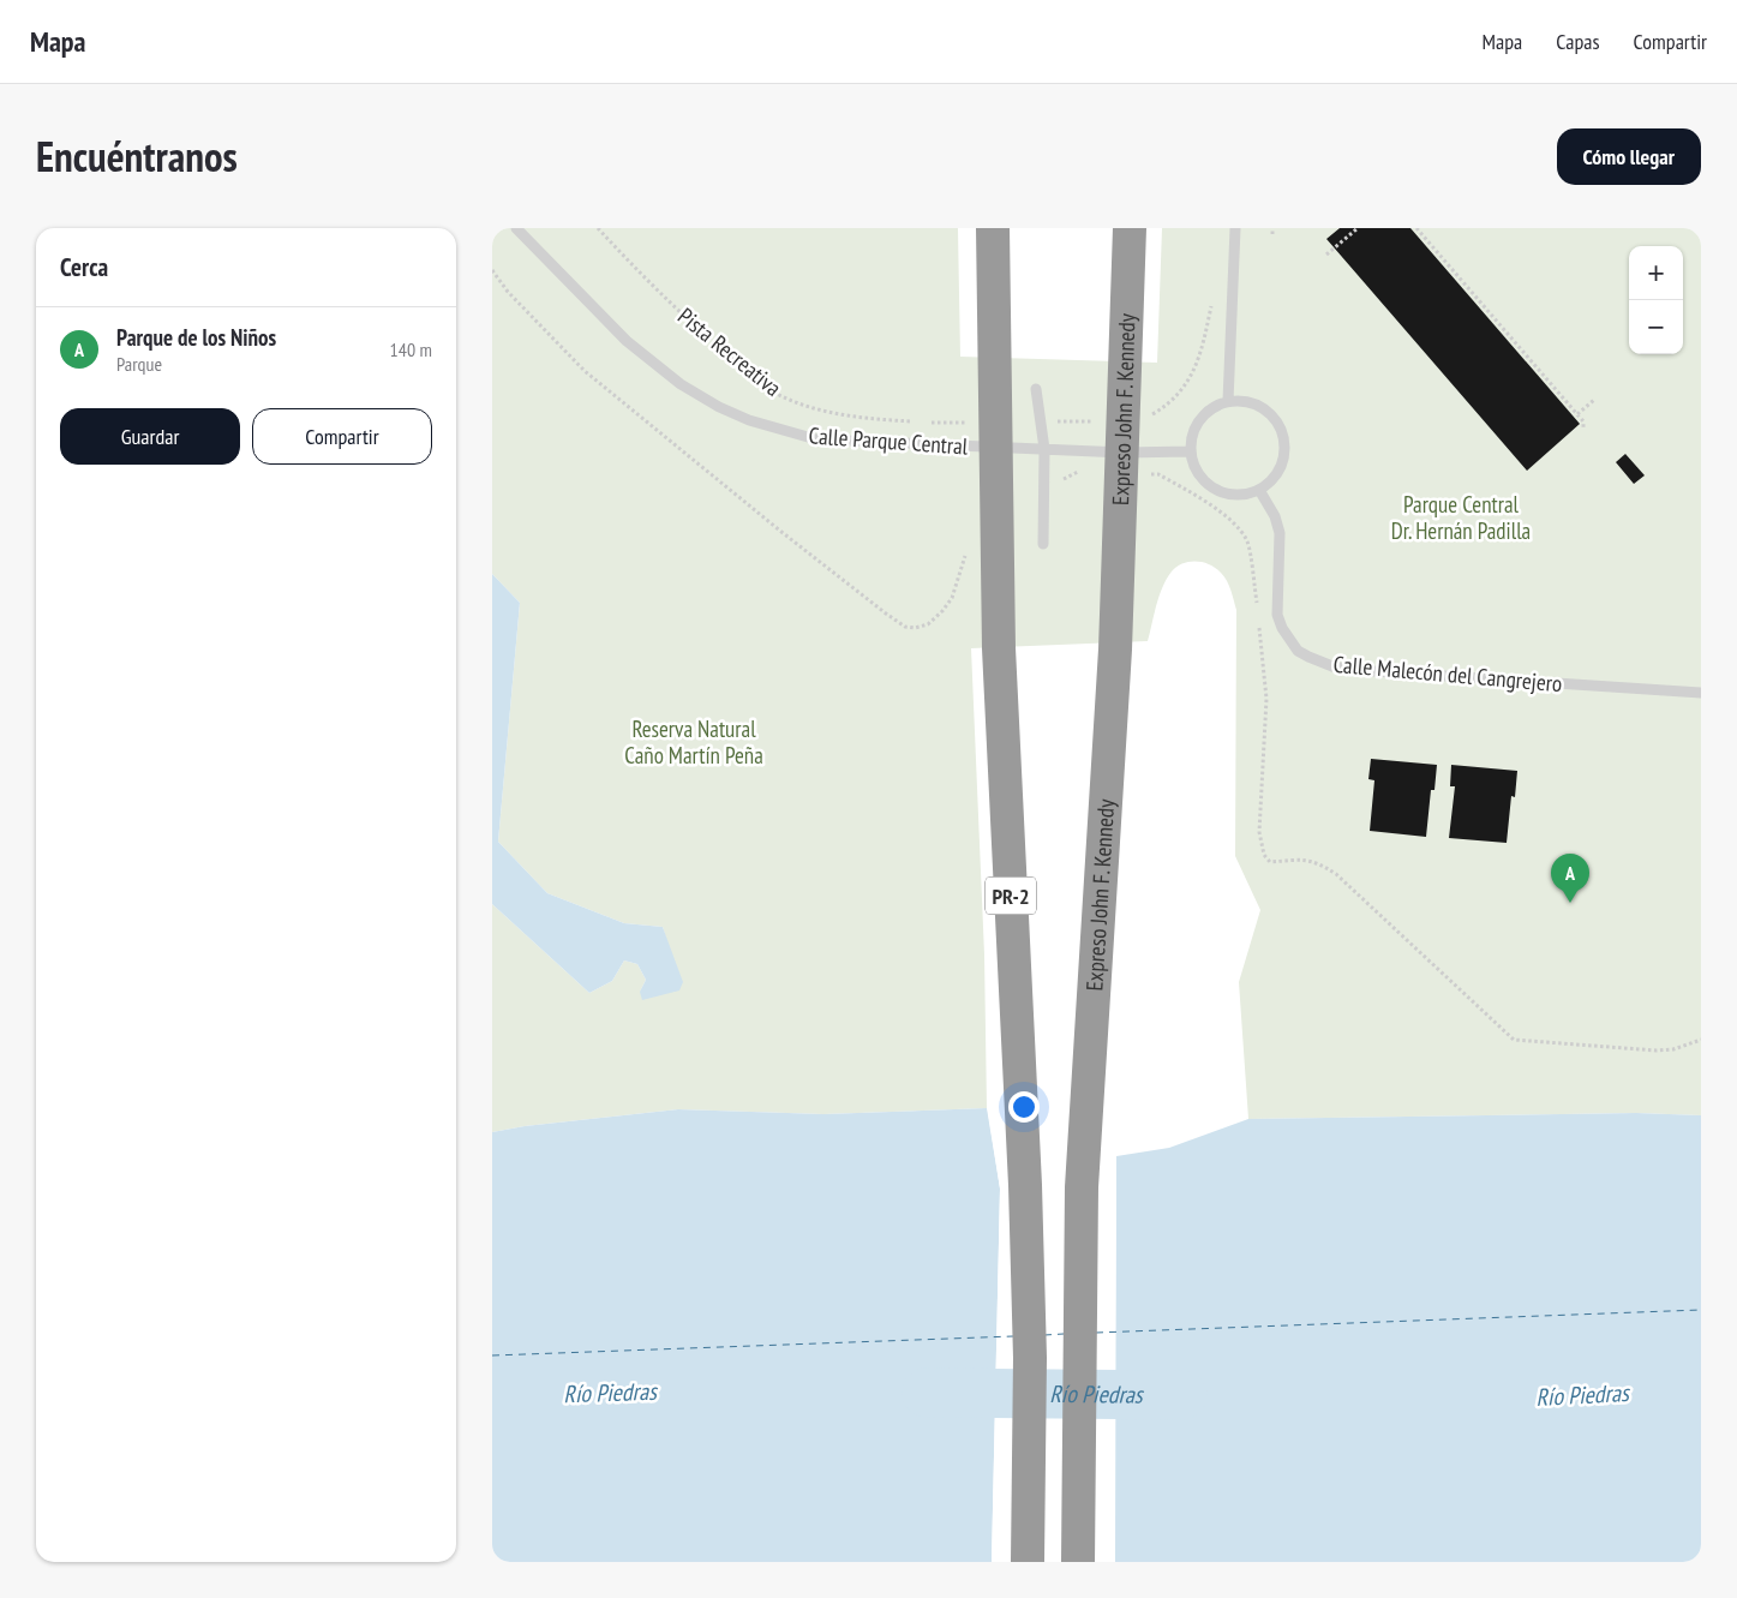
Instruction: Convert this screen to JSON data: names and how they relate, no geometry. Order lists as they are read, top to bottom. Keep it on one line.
{"streets":{"highway":["Expreso John F. Kennedy","PR-2"],"lane":["Calle Parque Central","Calle Malecón del Cangrejero"],"path":["Pista Recreativa"]},"crossings":[["Calle Parque Central","Calle Malecón del Cangrejero"]],"water":["Río Piedras"],"parks":["Parque Central Dr. Hernán Padilla","Reserva Natural Caño Martín Peña"],"page":{"header":"Mapa","nav":["Mapa","Capas","Compartir"],"title":"Encuéntranos","buttons":["Cómo llegar",["Guardar","Compartir"]],"heading":"Cerca","map_buttons":["+","−"],"list":[{"mark":"A","name":"Parque de los Niños","note":"Parque","value":"140 m"}],"pins":"A"}}
